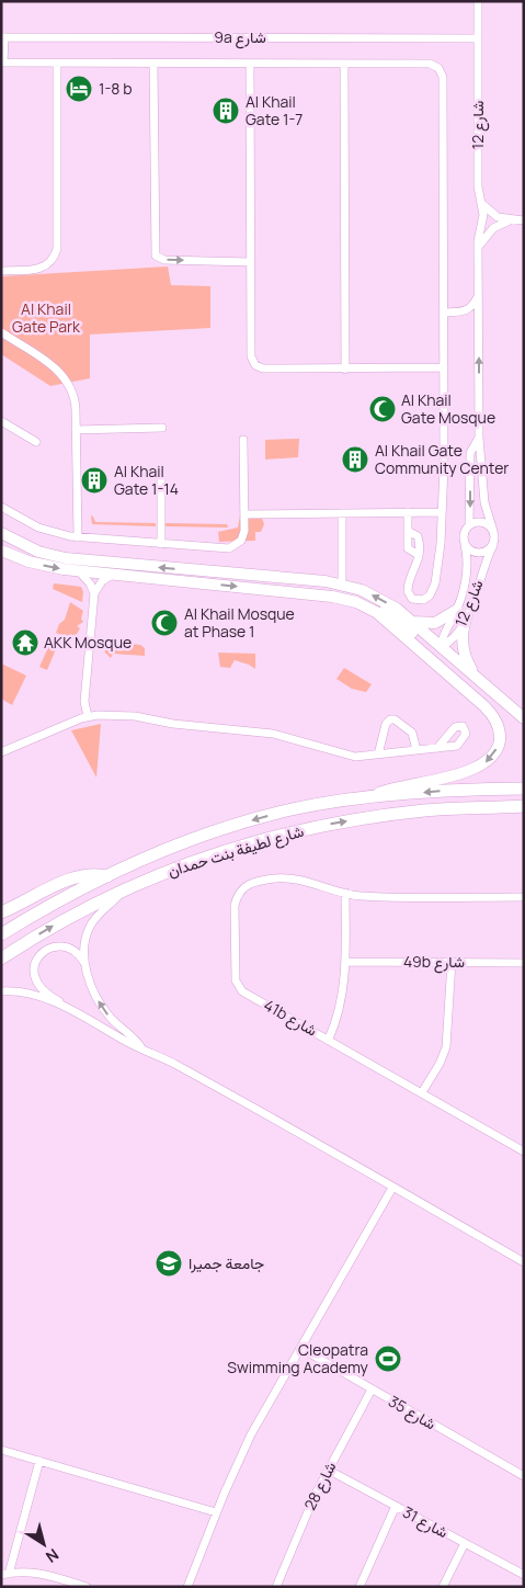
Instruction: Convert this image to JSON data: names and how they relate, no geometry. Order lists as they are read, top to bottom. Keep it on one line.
{"streets":{"main road":["شارع لطيفة بنت حمدان"],"street":["9a شارع","شارع 12","49b شارع","41b شارع","شارع 35","شارع 28","شارع 31"]},"crossings":[["9a شارع","شارع 12"],["شارع 35","شارع 28"],["شارع 28","شارع 31"]],"parks":["Al Khail Gate Park"],"places":{"hotel":["1-8 b"],"building":["Al Khail Gate 1-7","Al Khail Gate Community Center","Al Khail Gate 1-14"],"mosque":["Al Khail Gate Mosque","Al Khail Mosque at Phase 1"],"temple":["AKK Mosque"],"school or university":["جامعة جميرا"],"sports":["Cleopatra Swimming Academy"]},"north":"bottom right"}
